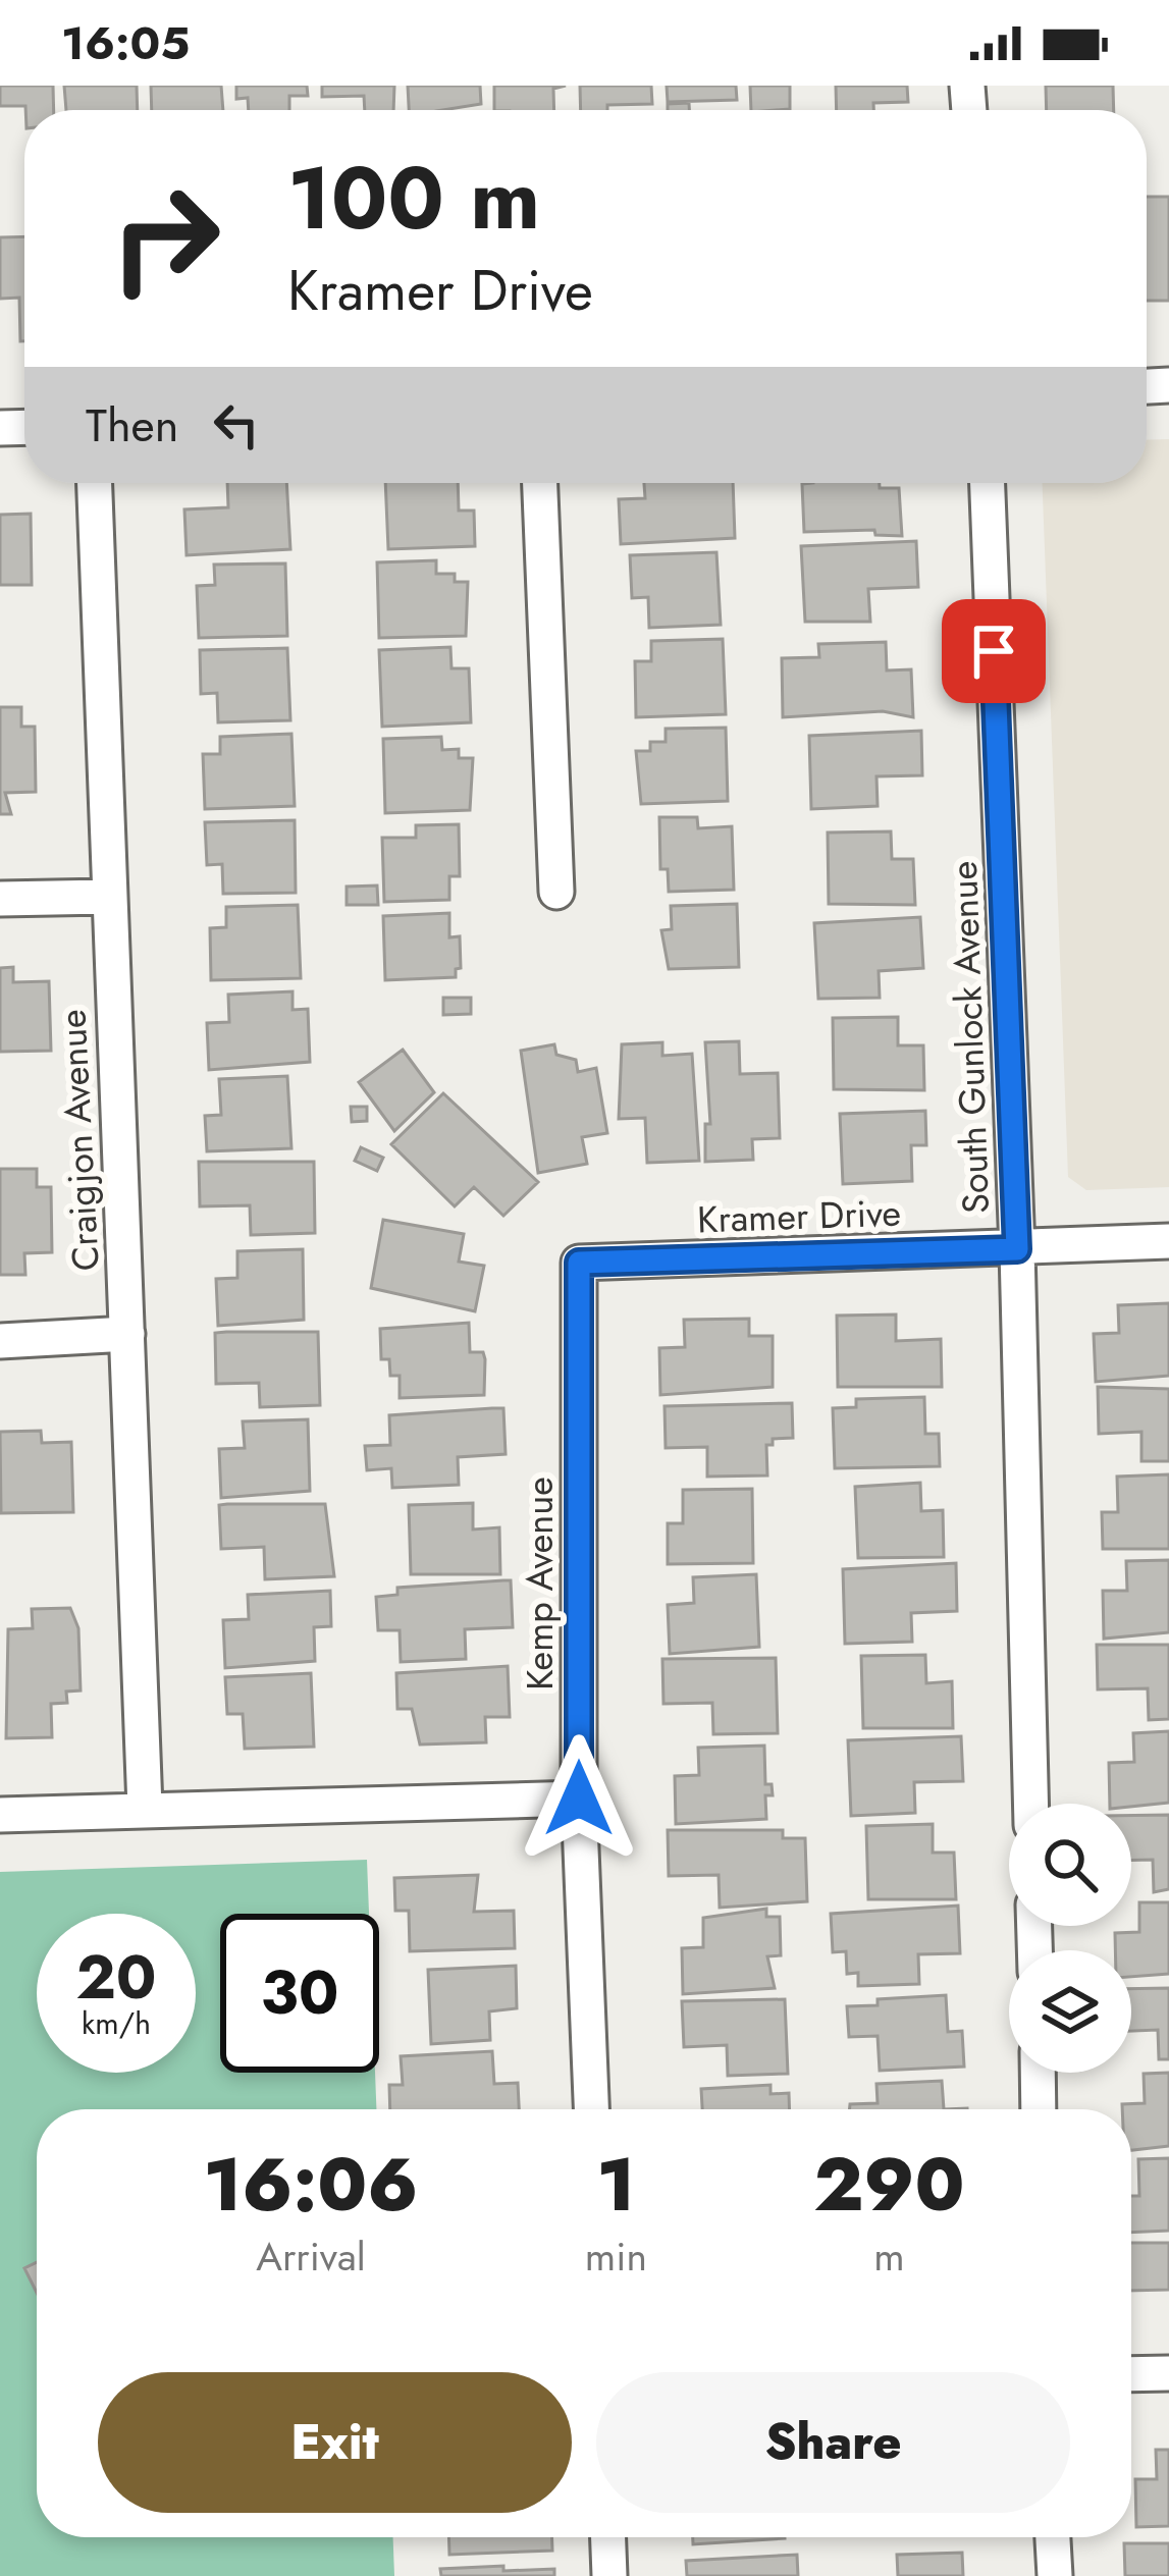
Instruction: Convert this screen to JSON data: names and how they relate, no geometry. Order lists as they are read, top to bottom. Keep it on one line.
{"streets":{"street":["South Gunlock Avenue","Craigjon Avenue","Kramer Drive","Kemp Avenue"]},"crossings":[["South Gunlock Avenue","Kramer Drive"],["Kramer Drive","Kemp Avenue"]],"page":{"status":"16:05","turn":["100 m","Kramer Drive"],"then":"Then","speed":"20 km/h","limit":"30","eta":["16:06","Arrival","1","min","290","m"],"buttons":["Exit","Share"]}}
